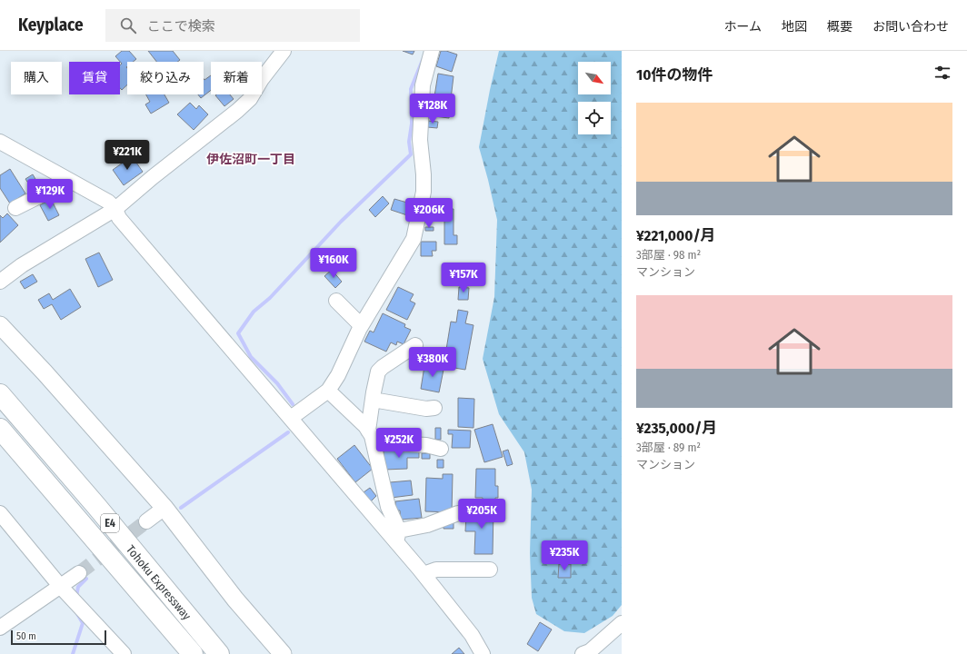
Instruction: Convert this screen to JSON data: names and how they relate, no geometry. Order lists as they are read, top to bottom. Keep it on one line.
{"streets":{"highway":["E4","Tohoku Expressway"]},"districts":["伊佐沼町一丁目"],"scale_bar":"50 m","north":"bottom right","page":{"header":"Keyplace","search":"ここで検索","nav":["ホーム","地図","概要","お問い合わせ"],"heading":"10件の物件","chip":["購入","賃貸","絞り込み","新着"],"price":["¥128K","¥221K","¥129K","¥206K","¥160K","¥157K","¥380K","¥252K","¥205K","¥235K"],"list":[{"name":"¥221,000/月","note":"3部屋 · 98 m² · マンション"},{"name":"¥235,000/月","note":"3部屋 · 89 m² · マンション"}],"scale":"50 m"}}
